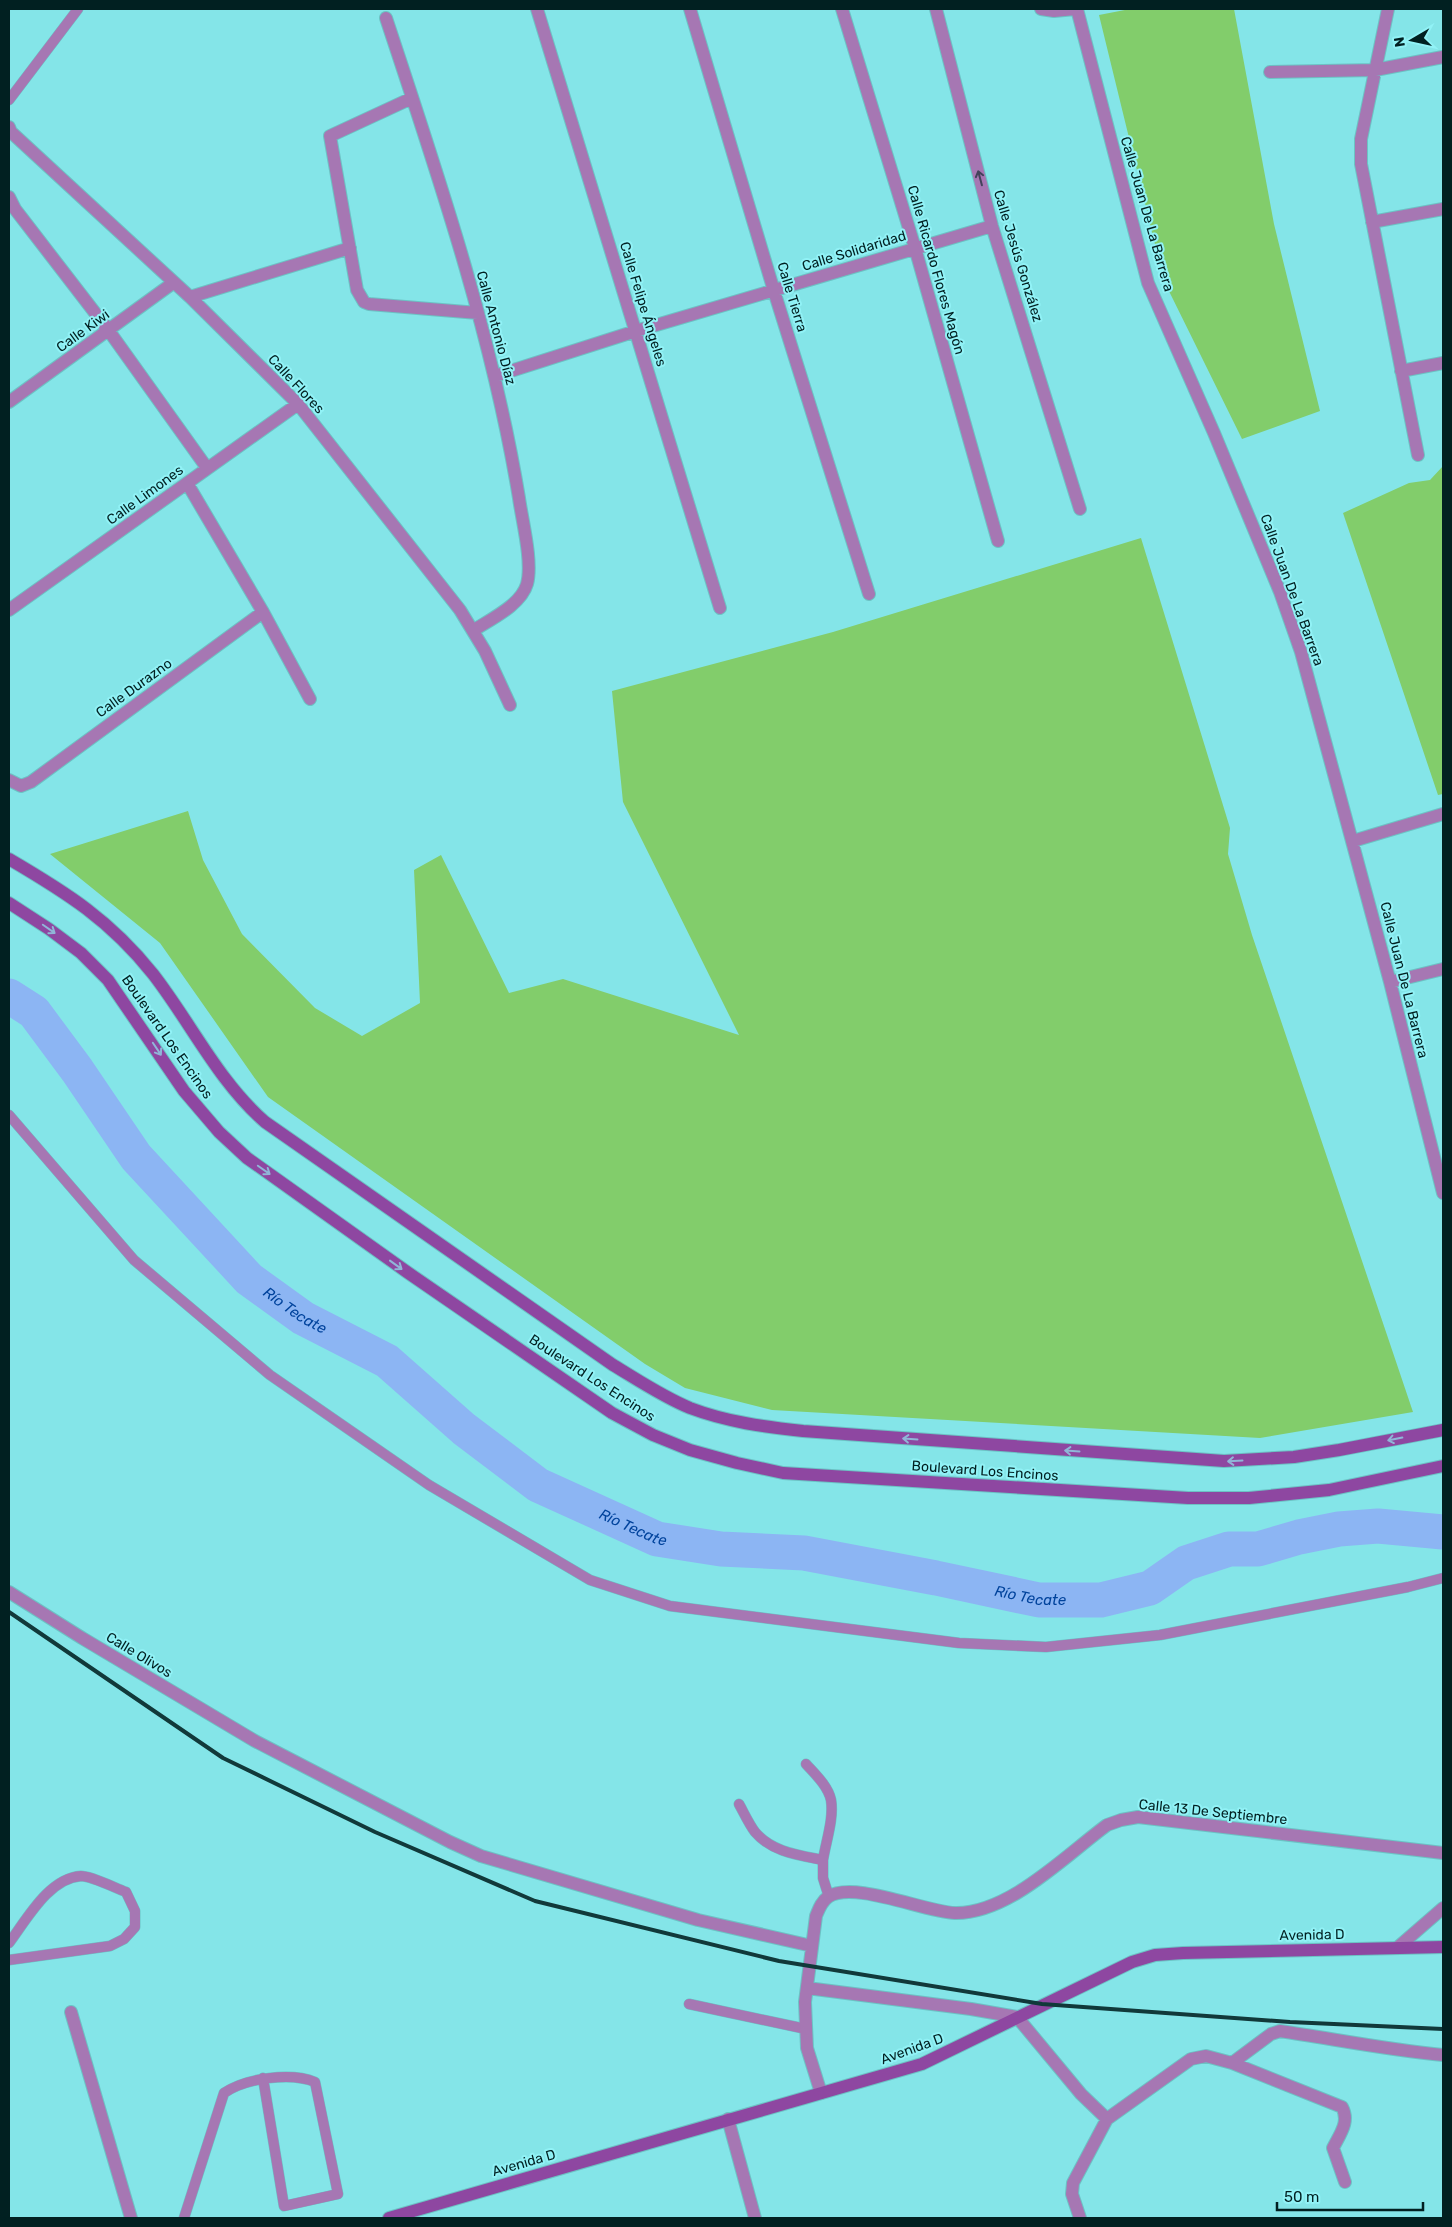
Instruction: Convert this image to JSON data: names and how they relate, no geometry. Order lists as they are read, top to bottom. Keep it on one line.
{"streets":{"main road":["Boulevard Los Encinos","Avenida D"],"street":["Calle Juan De La Barrera","Calle Solidaridad","Calle Jesús González","Calle Ricardo Flores Magón","Calle Tierra","Calle Felipe Ángeles","Calle Antonio Díaz","Calle Kiwi","Calle Flores","Calle Limones","Calle Durazno","Calle Olivos","Calle 13 De Septiembre"]},"crossings":[["Calle Solidaridad","Calle Jesús González"],["Calle Solidaridad","Calle Ricardo Flores Magón"],["Calle Solidaridad","Calle Tierra"],["Calle Solidaridad","Calle Felipe Ángeles"],["Calle Solidaridad","Calle Antonio Díaz"],["Calle Antonio Díaz","Calle Flores"],["Calle Kiwi","Calle Flores"],["Calle Flores","Calle Limones"]],"one_way":["Calle Jesús González"],"water":["Río Tecate"],"scale_bar":"50 m","north":"left"}
